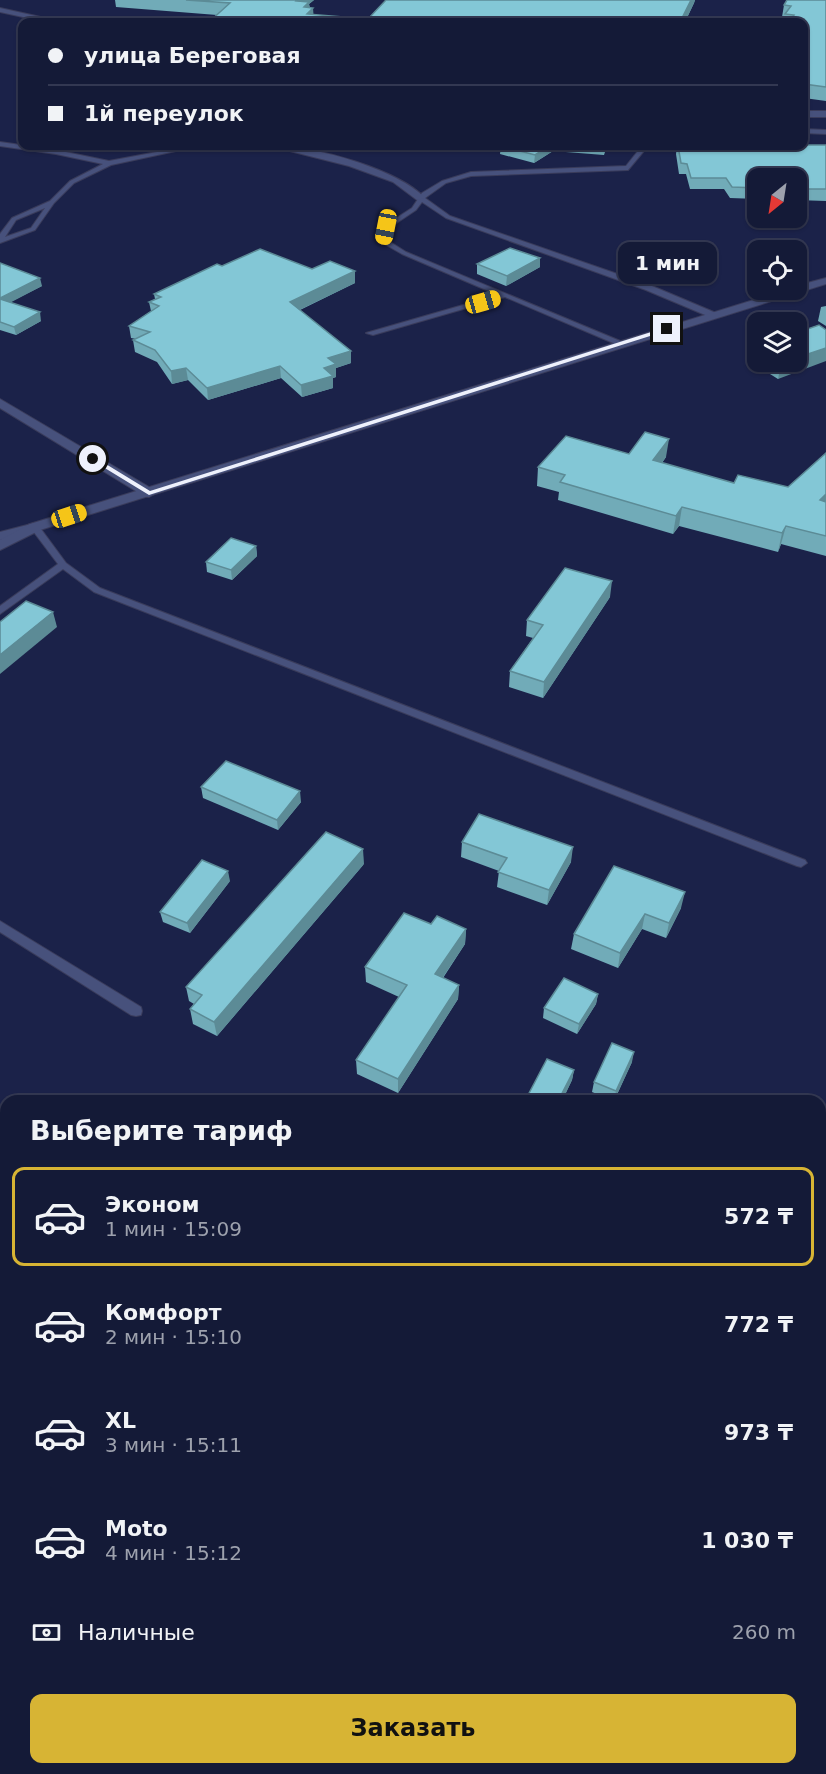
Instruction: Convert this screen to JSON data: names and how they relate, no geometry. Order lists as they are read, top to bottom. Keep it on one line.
{"north":"bottom left","page":{"banner":["улица Береговая","1й переулок"],"bubble":"1 мин","heading":"Выберите тариф","list":[{"name":"Эконом","note":"1 мин · 15:09","value":"572 ₸"},{"name":"Комфорт","note":"2 мин · 15:10","value":"772 ₸"},{"name":"XL","note":"3 мин · 15:11","value":"973 ₸"},{"name":"Moto","note":"4 мин · 15:12","value":"1 030 ₸"}],"pay":["Наличные","260 m"],"buttons":"Заказать"}}
